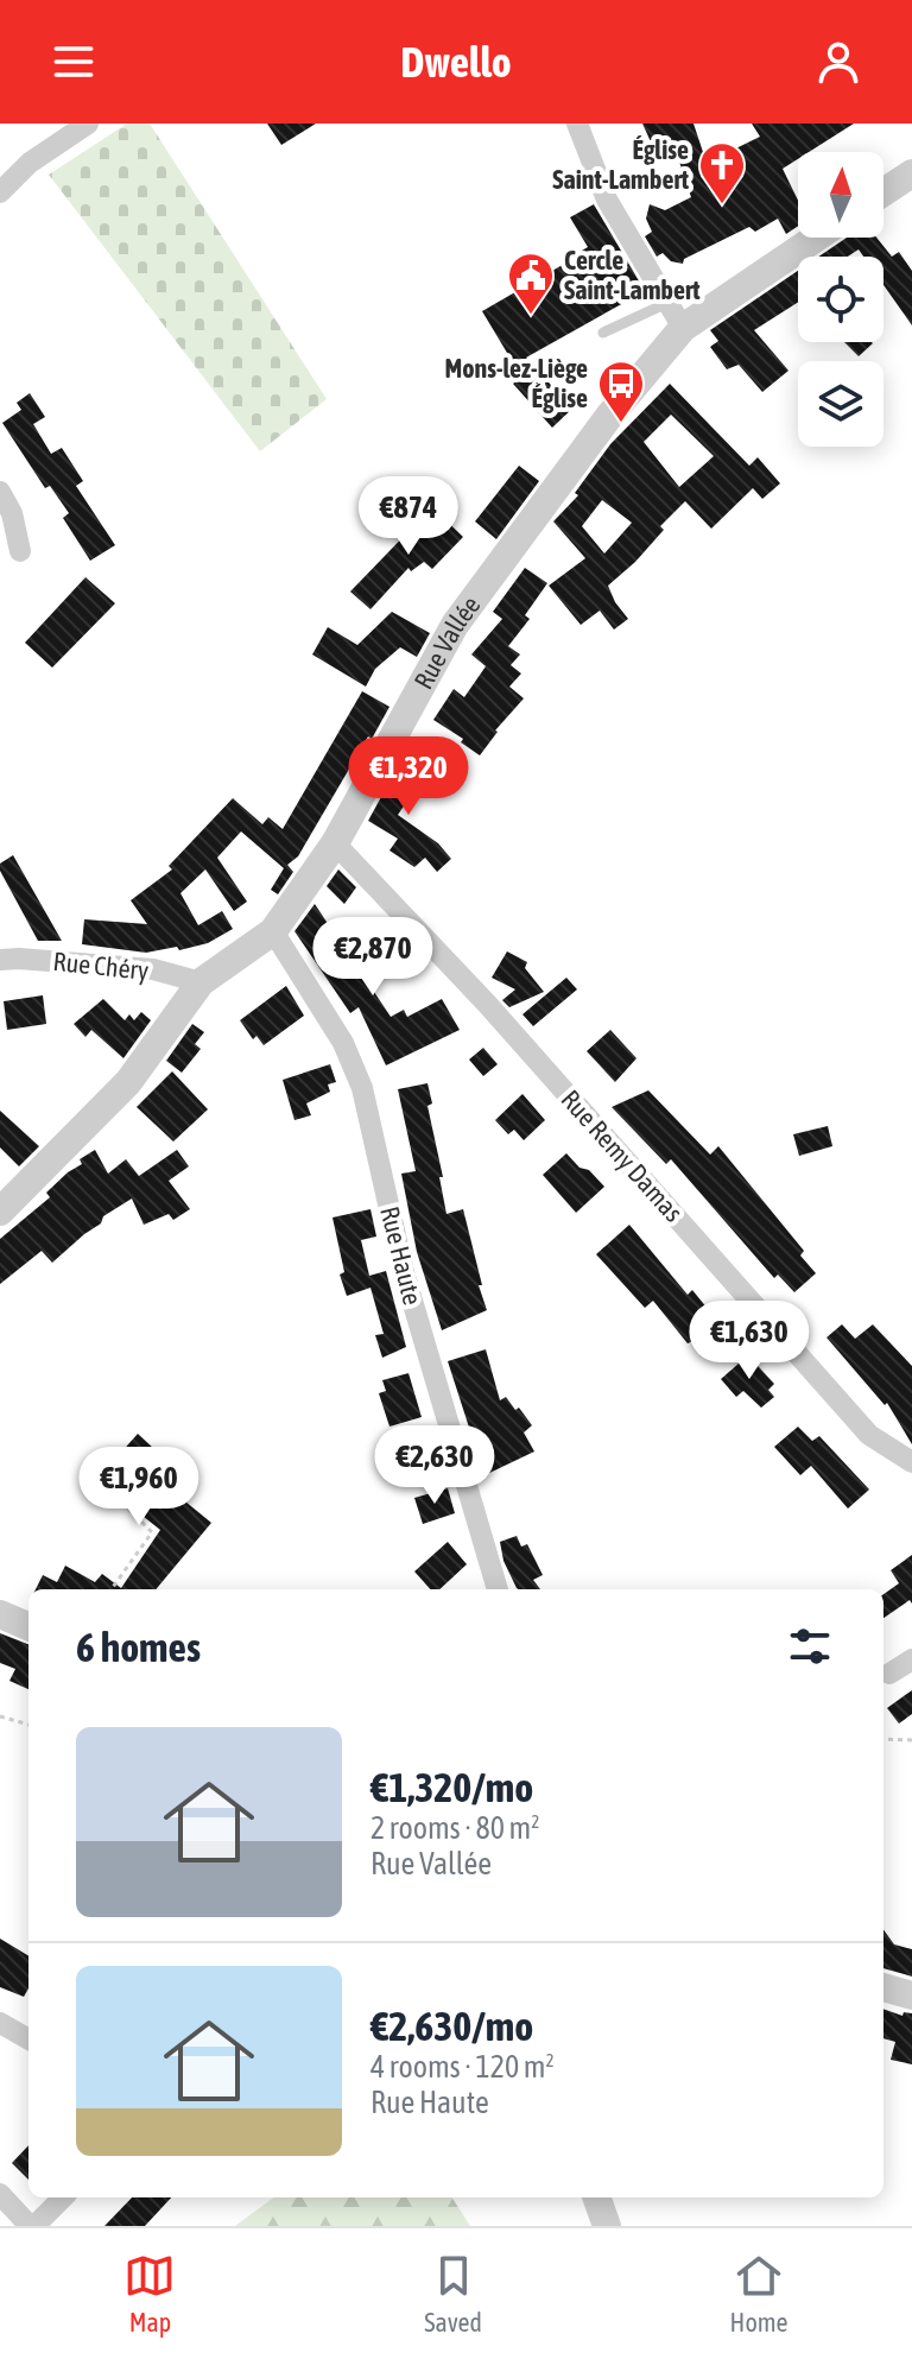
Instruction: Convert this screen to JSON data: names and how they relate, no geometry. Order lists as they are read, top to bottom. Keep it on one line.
{"streets":{"street":["Rue Vallée","Rue Chéry","Rue Remy Damas","Rue Haute"]},"crossings":[["Rue Vallée","Rue Chéry"],["Rue Vallée","Rue Remy Damas"],["Rue Vallée","Rue Haute"]],"places":{"church":["Église Saint-Lambert"],"public building":["Cercle Saint-Lambert"],"bus stop":["Mons-lez-Liège Église"]},"north":"top","page":{"header":"Dwello","price":["€874","€1,320","€2,870","€1,630","€2,630","€1,960"],"heading":"6 homes","list":[{"name":"€1,320/mo","note":"2 rooms · 80 m² · Rue Vallée"},{"name":"€2,630/mo","note":"4 rooms · 120 m² · Rue Haute"}],"tabs":["Map","Saved","Home"]}}
